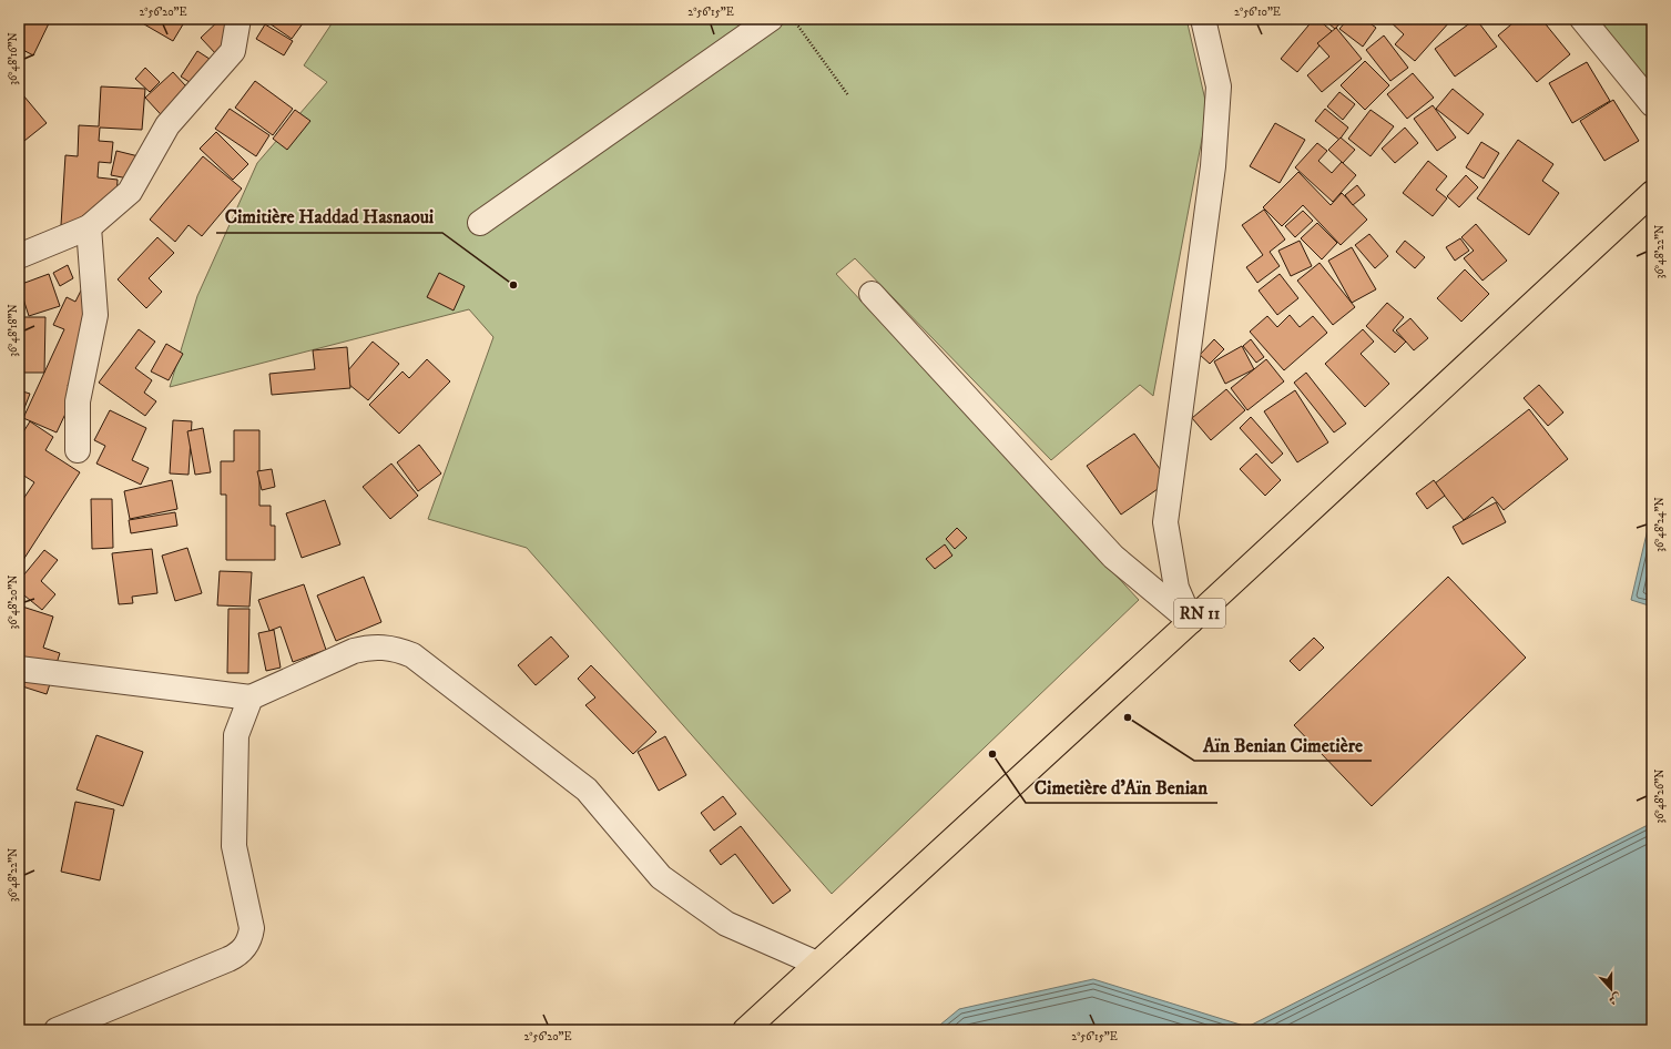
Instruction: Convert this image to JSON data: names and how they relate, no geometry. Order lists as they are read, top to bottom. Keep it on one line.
{"streets":{"main road":["RN 11"]},"places":["Cimitière Haddad Hasnaoui","Aïn Benian Cimetière","Cimetière d'Aïn Benian"],"north":"bottom","coordinates":["2°56'20\"E","2°56'15\"E","2°56'10\"E","36°48'16\"N","36°48'22\"N","36°48'18\"N","36°48'24\"N","36°48'20\"N","36°48'26\"N"]}
